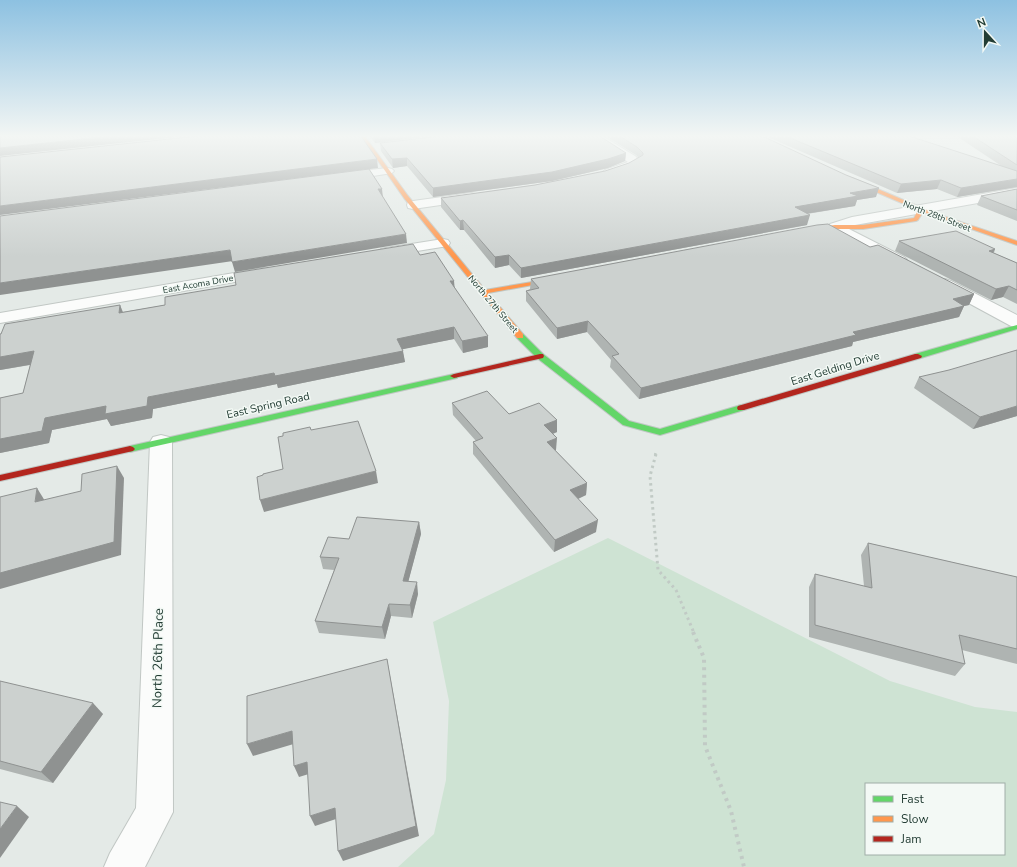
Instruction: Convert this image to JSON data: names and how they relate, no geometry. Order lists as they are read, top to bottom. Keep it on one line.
{"streets":{"street":["North 28th Street","East Acoma Drive","North 27th Street","East Gelding Drive","East Spring Road","North 26th Place"]},"crossings":[["North 27th Street","East Gelding Drive"],["North 27th Street","East Spring Road"],["East Spring Road","North 26th Place"]],"legend":["Fast","Slow","Jam"],"north":"top"}
